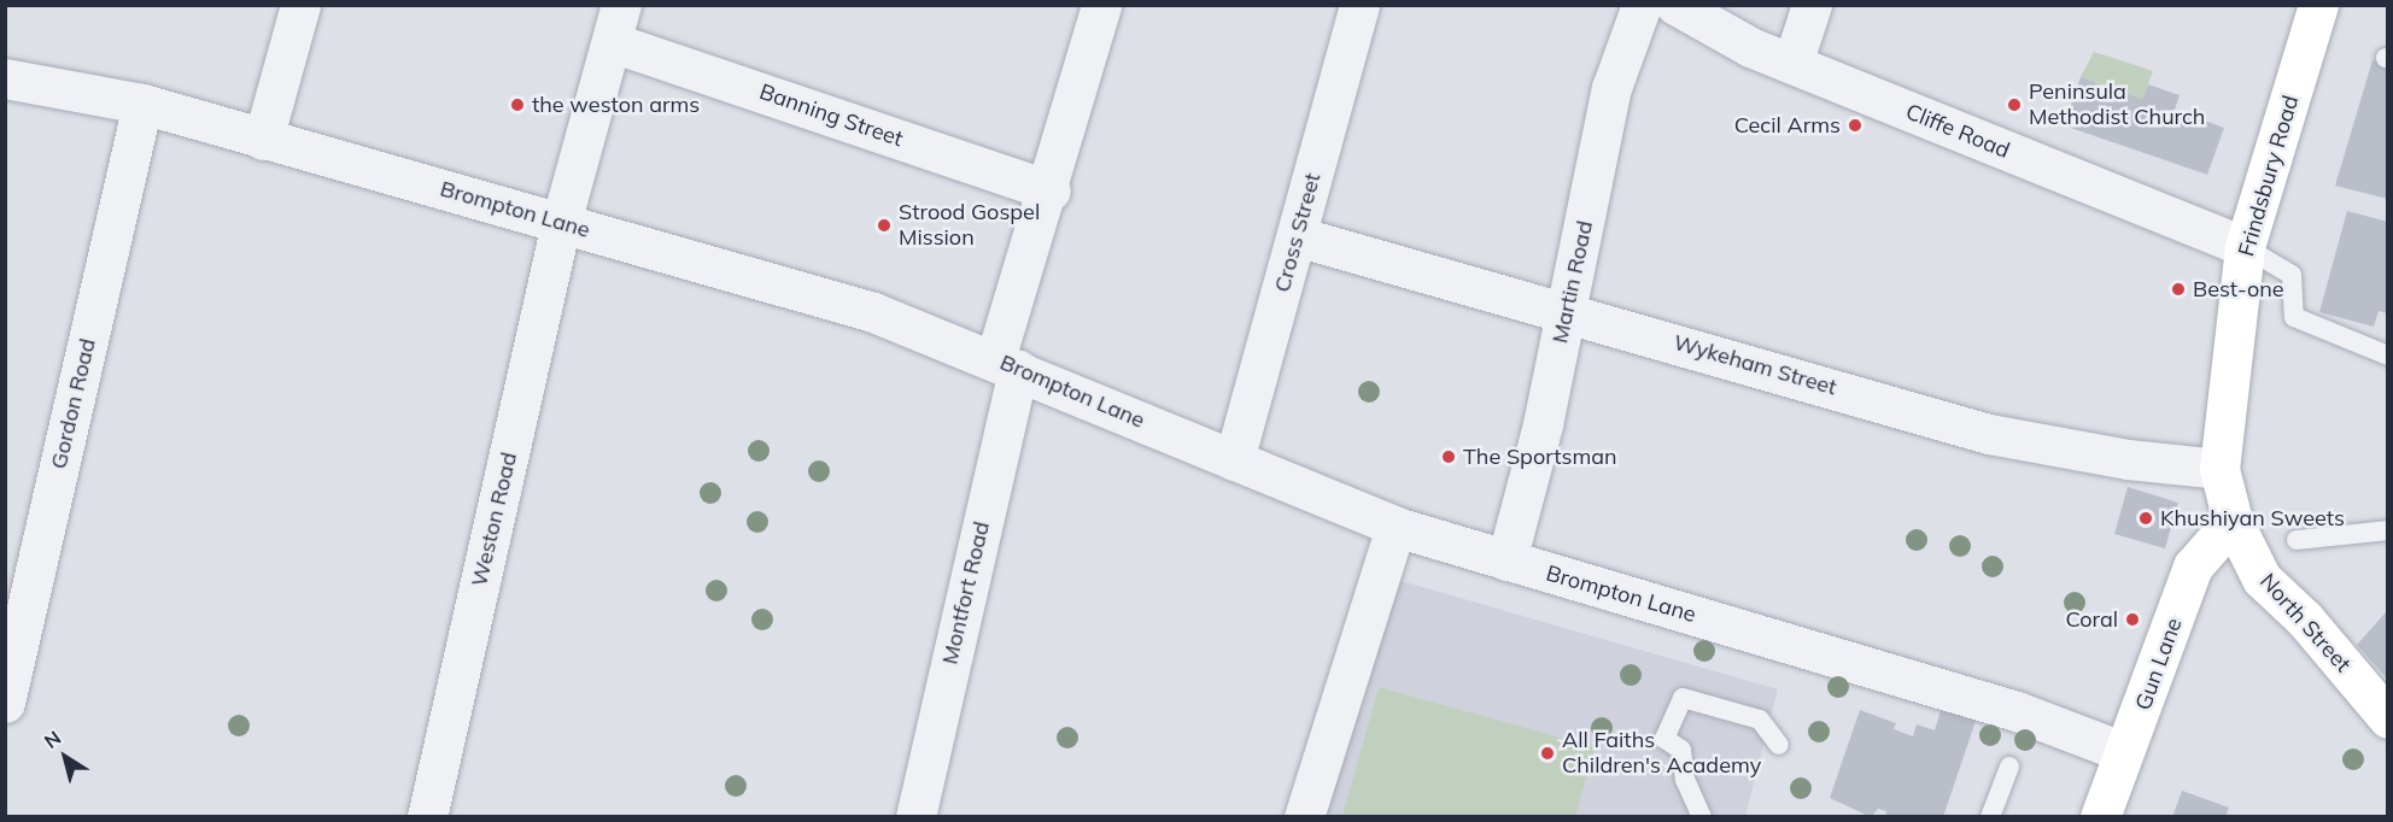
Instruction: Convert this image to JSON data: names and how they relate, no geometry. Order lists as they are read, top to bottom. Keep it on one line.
{"streets":{"main road":["Frindsbury Road","North Street","Gun Lane"],"street":["Banning Street","Cliffe Road","Brompton Lane","Cross Street","Martin Road","Wykeham Street","Gordon Road","Weston Road","Montfort Road"]},"crossings":[["Banning Street","Weston Road"],["Banning Street","Montfort Road"],["Cliffe Road","Frindsbury Road"],["Frindsbury Road","Wykeham Street"],["Frindsbury Road","North Street"],["Frindsbury Road","Gun Lane"],["Brompton Lane","Cross Street"],["Brompton Lane","Martin Road"],["Brompton Lane","Gordon Road"],["Brompton Lane","Weston Road"],["Brompton Lane","Montfort Road"],["Brompton Lane","Gun Lane"],["Cross Street","Wykeham Street"],["Martin Road","Wykeham Street"],["North Street","Gun Lane"]],"places":["the weston arms","Peninsula Methodist Church","Cecil Arms","Strood Gospel Mission","Best-one","The Sportsman","Khushiyan Sweets","Coral","All Faiths Children's Academy"],"north":"top left"}
